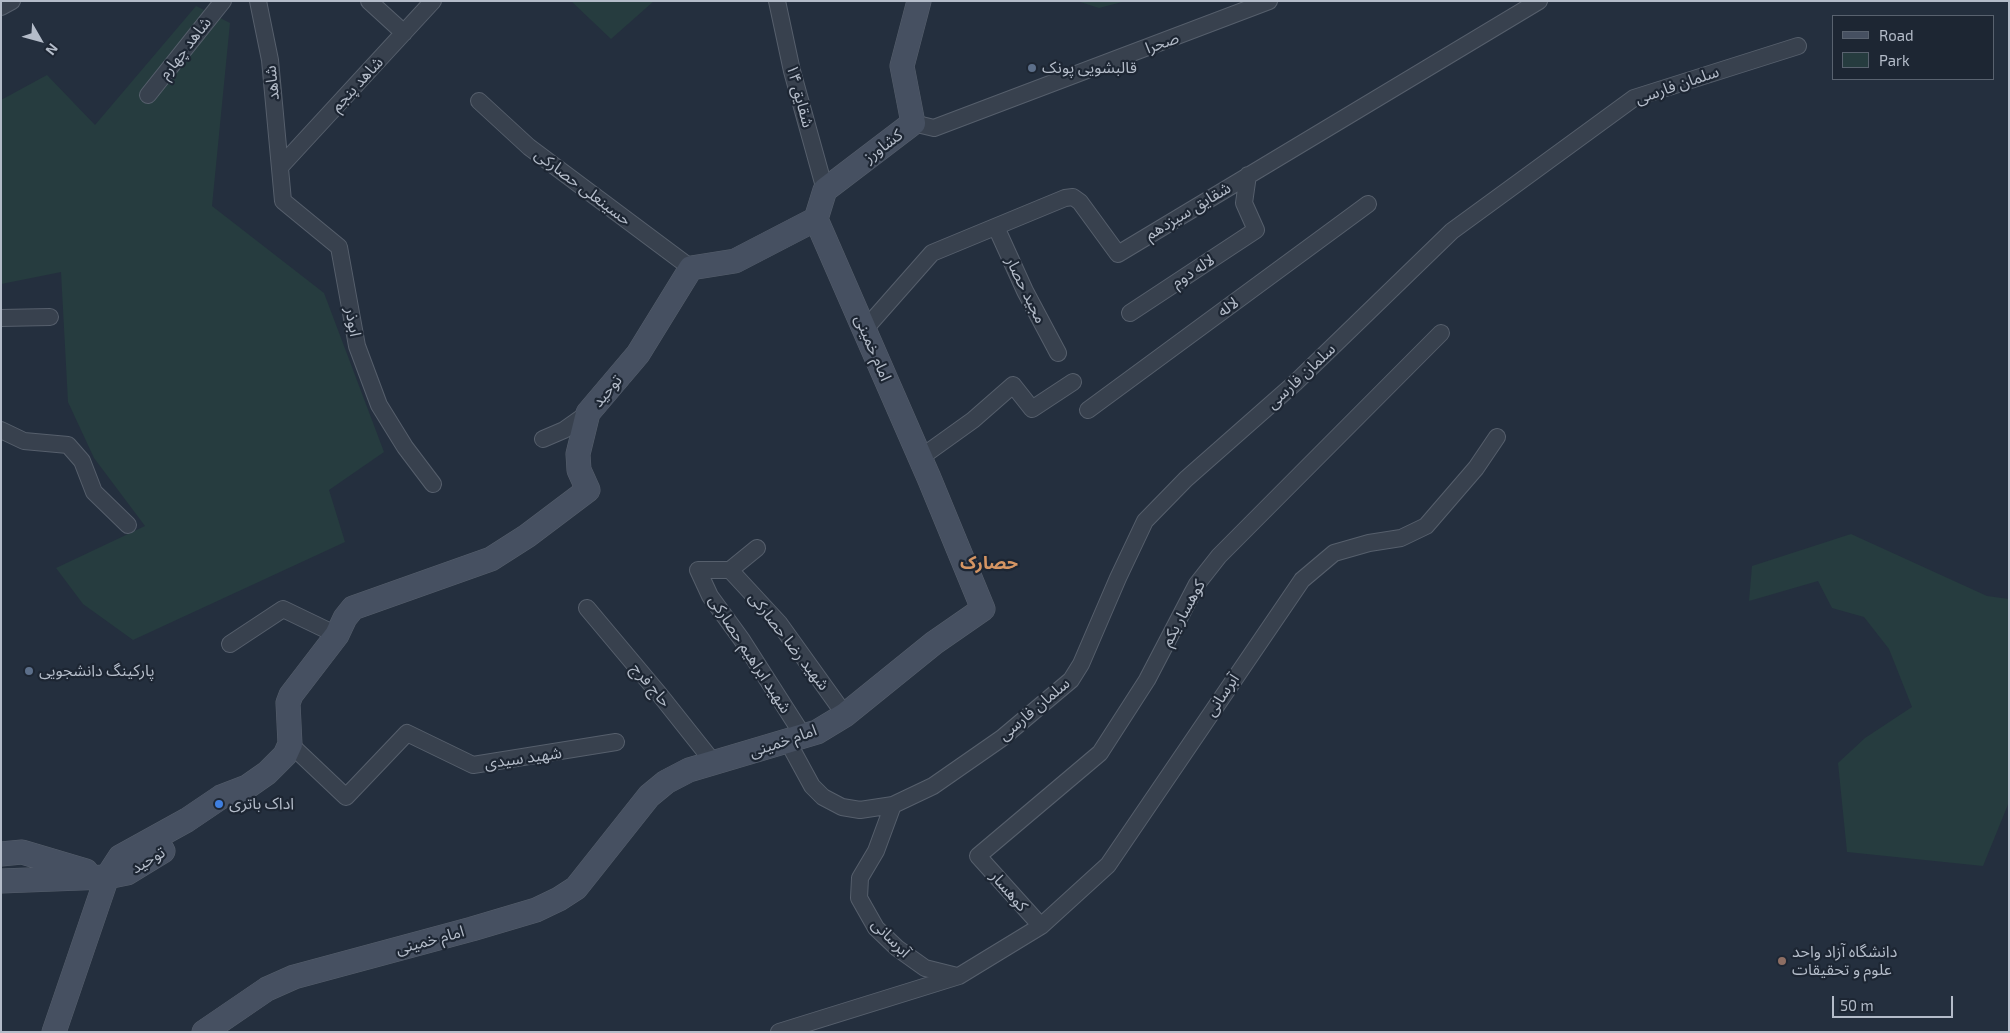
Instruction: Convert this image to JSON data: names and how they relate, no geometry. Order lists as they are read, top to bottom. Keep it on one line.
{"streets":{"street":["صحرا","شاهد چهارم","شاهد","شاهد پنجم","سلمان فارسی","شقایق ۱۴","کشاورز","حسینعلی حصارکی","شقایق سیزدهم","لاله دوم","مجید حصار","لاله","ابوذر","امام خمینی","توحید","کوهسار یکم","شهید رضا حصارکی","شهید ابراهیم حصارکی","حاج فرج","آبرسانی","شهید سیدی","کوهسار"]},"crossings":[["صحرا","کشاورز"],["شاهد","شاهد پنجم"],["شاهد","ابوذر"],["شاهد پنجم","ابوذر"],["سلمان فارسی","آبرسانی"],["شقایق ۱۴","کشاورز"],["حسینعلی حصارکی","توحید"],["شقایق سیزدهم","لاله دوم"],["شقایق سیزدهم","مجید حصار"],["شقایق سیزدهم","امام خمینی"],["امام خمینی","شهید رضا حصارکی"],["امام خمینی","شهید ابراهیم حصارکی"],["امام خمینی","حاج فرج"],["توحید","شهید سیدی"],["کوهسار یکم","کوهسار"],["شهید رضا حصارکی","شهید ابراهیم حصارکی"],["آبرسانی","کوهسار"]],"districts":["حصارک"],"places":["قالبشویی پونک","پارکینگ دانشجویی","اداک باتری","دانشگاه آزاد واحد علوم و تحقیقات"],"legend":["Road","Park"],"scale_bar":"50 m","north":"bottom right"}
